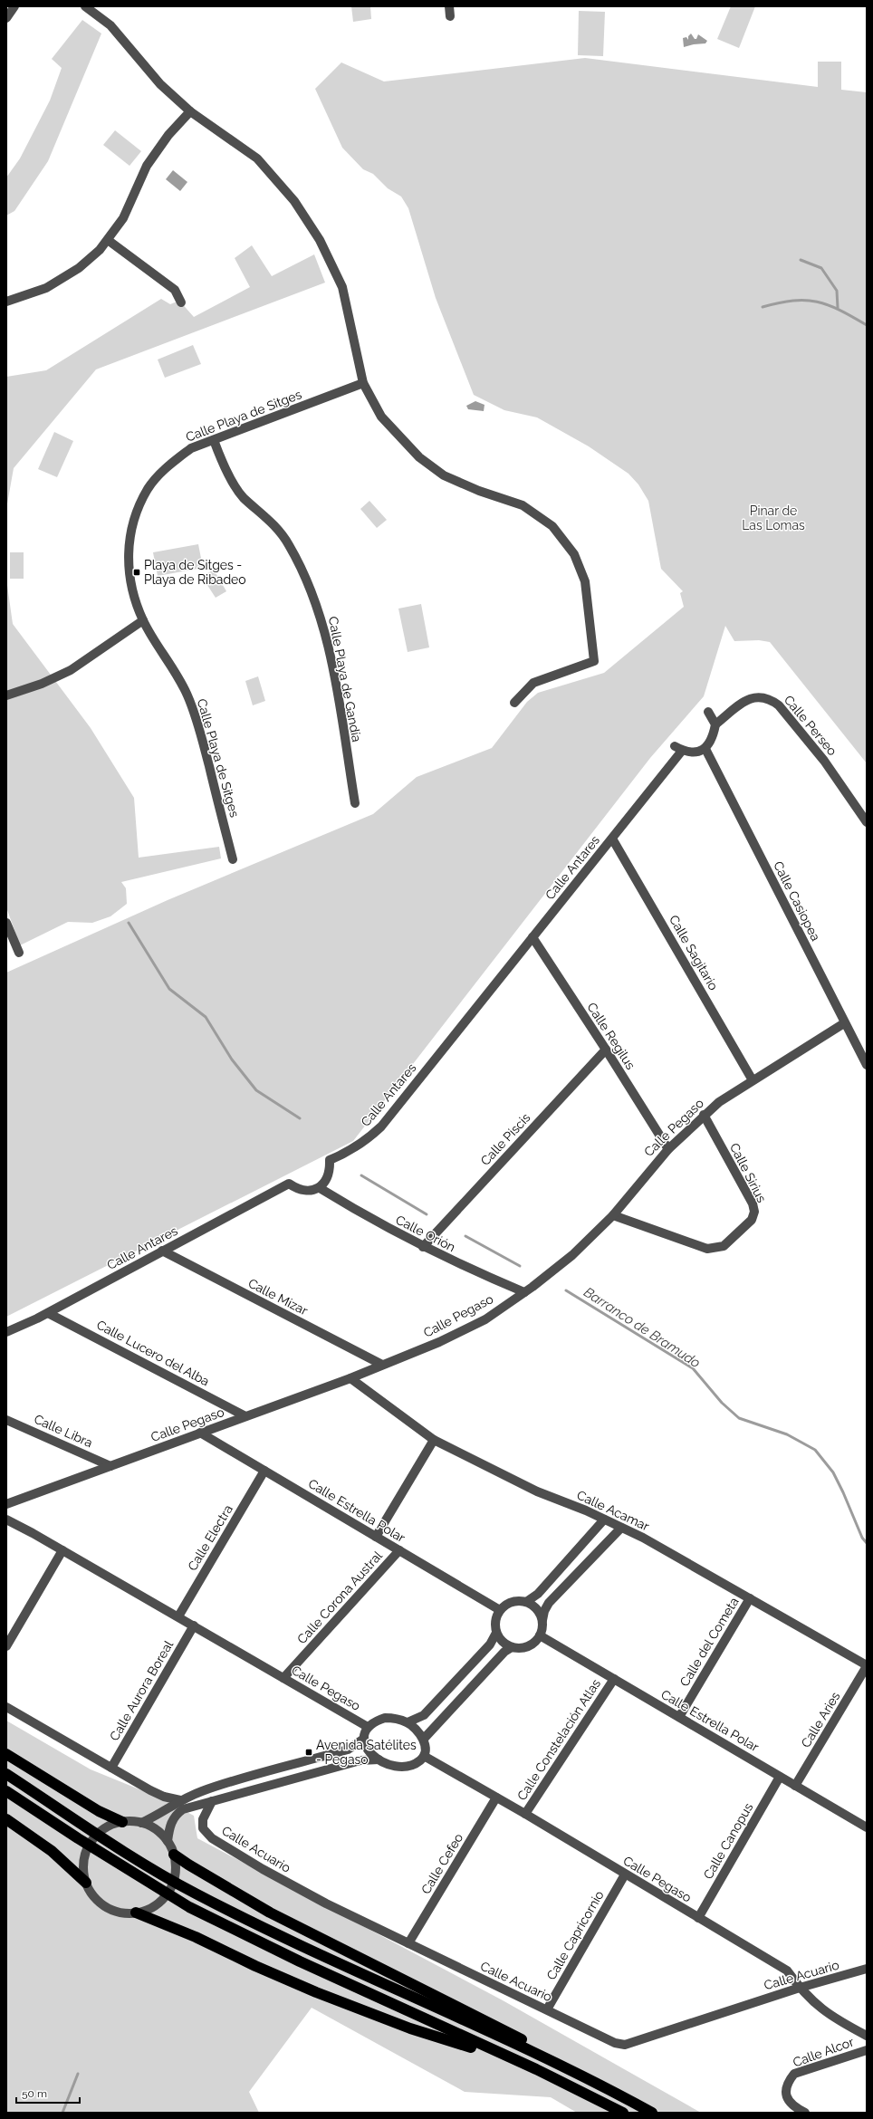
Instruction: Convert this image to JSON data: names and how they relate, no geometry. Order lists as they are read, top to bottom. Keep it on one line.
{"streets":{"street":["Calle Playa de Sitges","Calle Playa de Gandía","Calle Perseo","Calle Antares","Calle Casiopea","Calle Sagitario","Calle Regilus","Calle Pegaso","Calle Piscis","Calle Sirius","Calle Orión","Calle Mizar","Calle Lucero del Alba","Calle Libra","Calle Estrella Polar","Calle Acamar","Calle Electra","Calle Corona Austral","Calle del Cometa","Calle Aurora Boreal","Calle Aries","Calle Constelación Atlas","Calle Canopus","Calle Acuario","Calle Cefeo","Calle Capricornio","Calle Alcor"]},"crossings":[["Calle Playa de Sitges","Calle Playa de Gandía"],["Calle Antares","Calle Casiopea"],["Calle Antares","Calle Sagitario"],["Calle Antares","Calle Regilus"],["Calle Antares","Calle Orión"],["Calle Antares","Calle Mizar"],["Calle Antares","Calle Lucero del Alba"],["Calle Casiopea","Calle Pegaso"],["Calle Sagitario","Calle Pegaso"],["Calle Regilus","Calle Pegaso"],["Calle Regilus","Calle Piscis"],["Calle Pegaso","Calle Sirius"],["Calle Pegaso","Calle Orión"],["Calle Pegaso","Calle Mizar"],["Calle Pegaso","Calle Lucero del Alba"],["Calle Pegaso","Calle Libra"],["Calle Pegaso","Calle Estrella Polar"],["Calle Pegaso","Calle Acamar"],["Calle Pegaso","Calle Electra"],["Calle Pegaso","Calle Corona Austral"],["Calle Pegaso","Calle Aurora Boreal"],["Calle Pegaso","Calle Constelación Atlas"],["Calle Pegaso","Calle Canopus"],["Calle Pegaso","Calle Acuario"],["Calle Pegaso","Calle Cefeo"],["Calle Pegaso","Calle Capricornio"],["Calle Piscis","Calle Orión"],["Calle Estrella Polar","Calle Electra"],["Calle Estrella Polar","Calle Corona Austral"],["Calle Estrella Polar","Calle del Cometa"],["Calle Estrella Polar","Calle Aries"],["Calle Estrella Polar","Calle Constelación Atlas"],["Calle Estrella Polar","Calle Canopus"],["Calle Acamar","Calle del Cometa"],["Calle Acamar","Calle Aries"],["Calle Acuario","Calle Cefeo"],["Calle Acuario","Calle Capricornio"]],"water":["Barranco de Bramudo"],"parks":["Pinar de Las Lomas"],"places":{"transit":["Playa de Sitges - Playa de Ribadeo","Avenida Satélites - Pegaso"]},"scale_bar":"50 m"}
